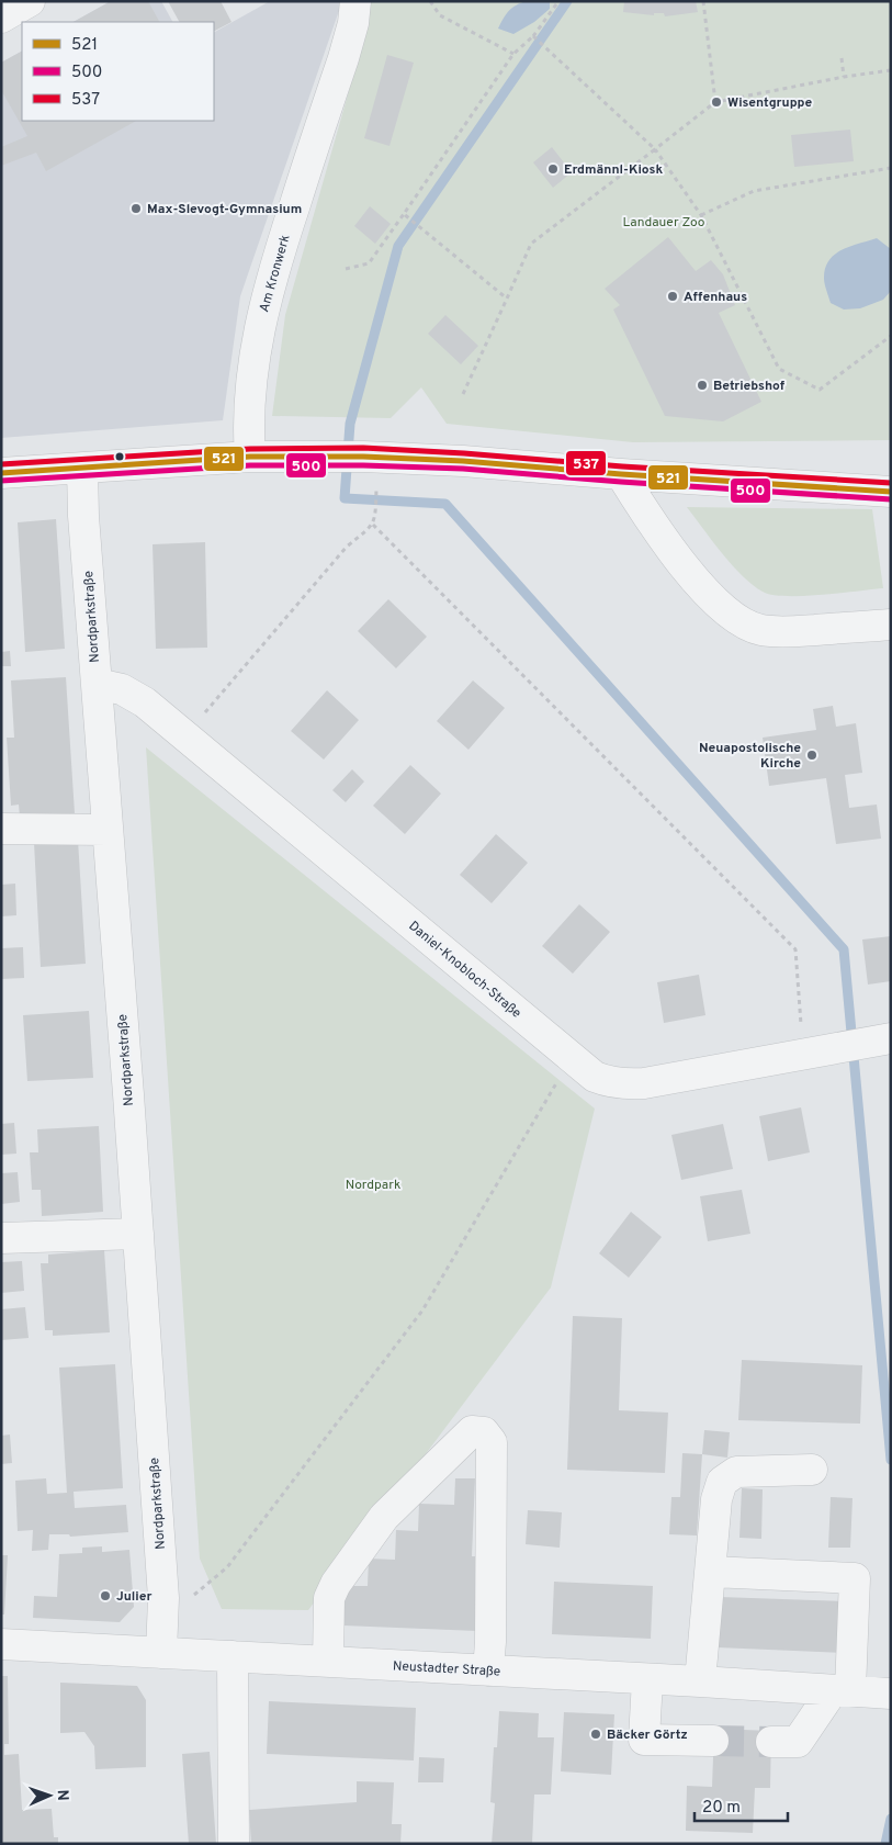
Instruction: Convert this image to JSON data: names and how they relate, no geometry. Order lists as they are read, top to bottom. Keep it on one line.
{"streets":{"street":["Am Kronwerk","Nordparkstraße","Daniel-Knobloch-Straße","Neustadter Straße"]},"crossings":[["Nordparkstraße","Daniel-Knobloch-Straße"],["Nordparkstraße","Neustadter Straße"]],"parks":["Landauer Zoo","Nordpark"],"places":["Wisentgruppe","Erdmännl-Kiosk","Max-Slevogt-Gymnasium","Affenhaus","Betriebshof","Neuapostolische Kirche","Julier","Bäcker Görtz"],"lines":["transit line 537","transit line 521","transit line 500"],"legend":["521","500","537"],"scale_bar":"20 m","north":"right"}
